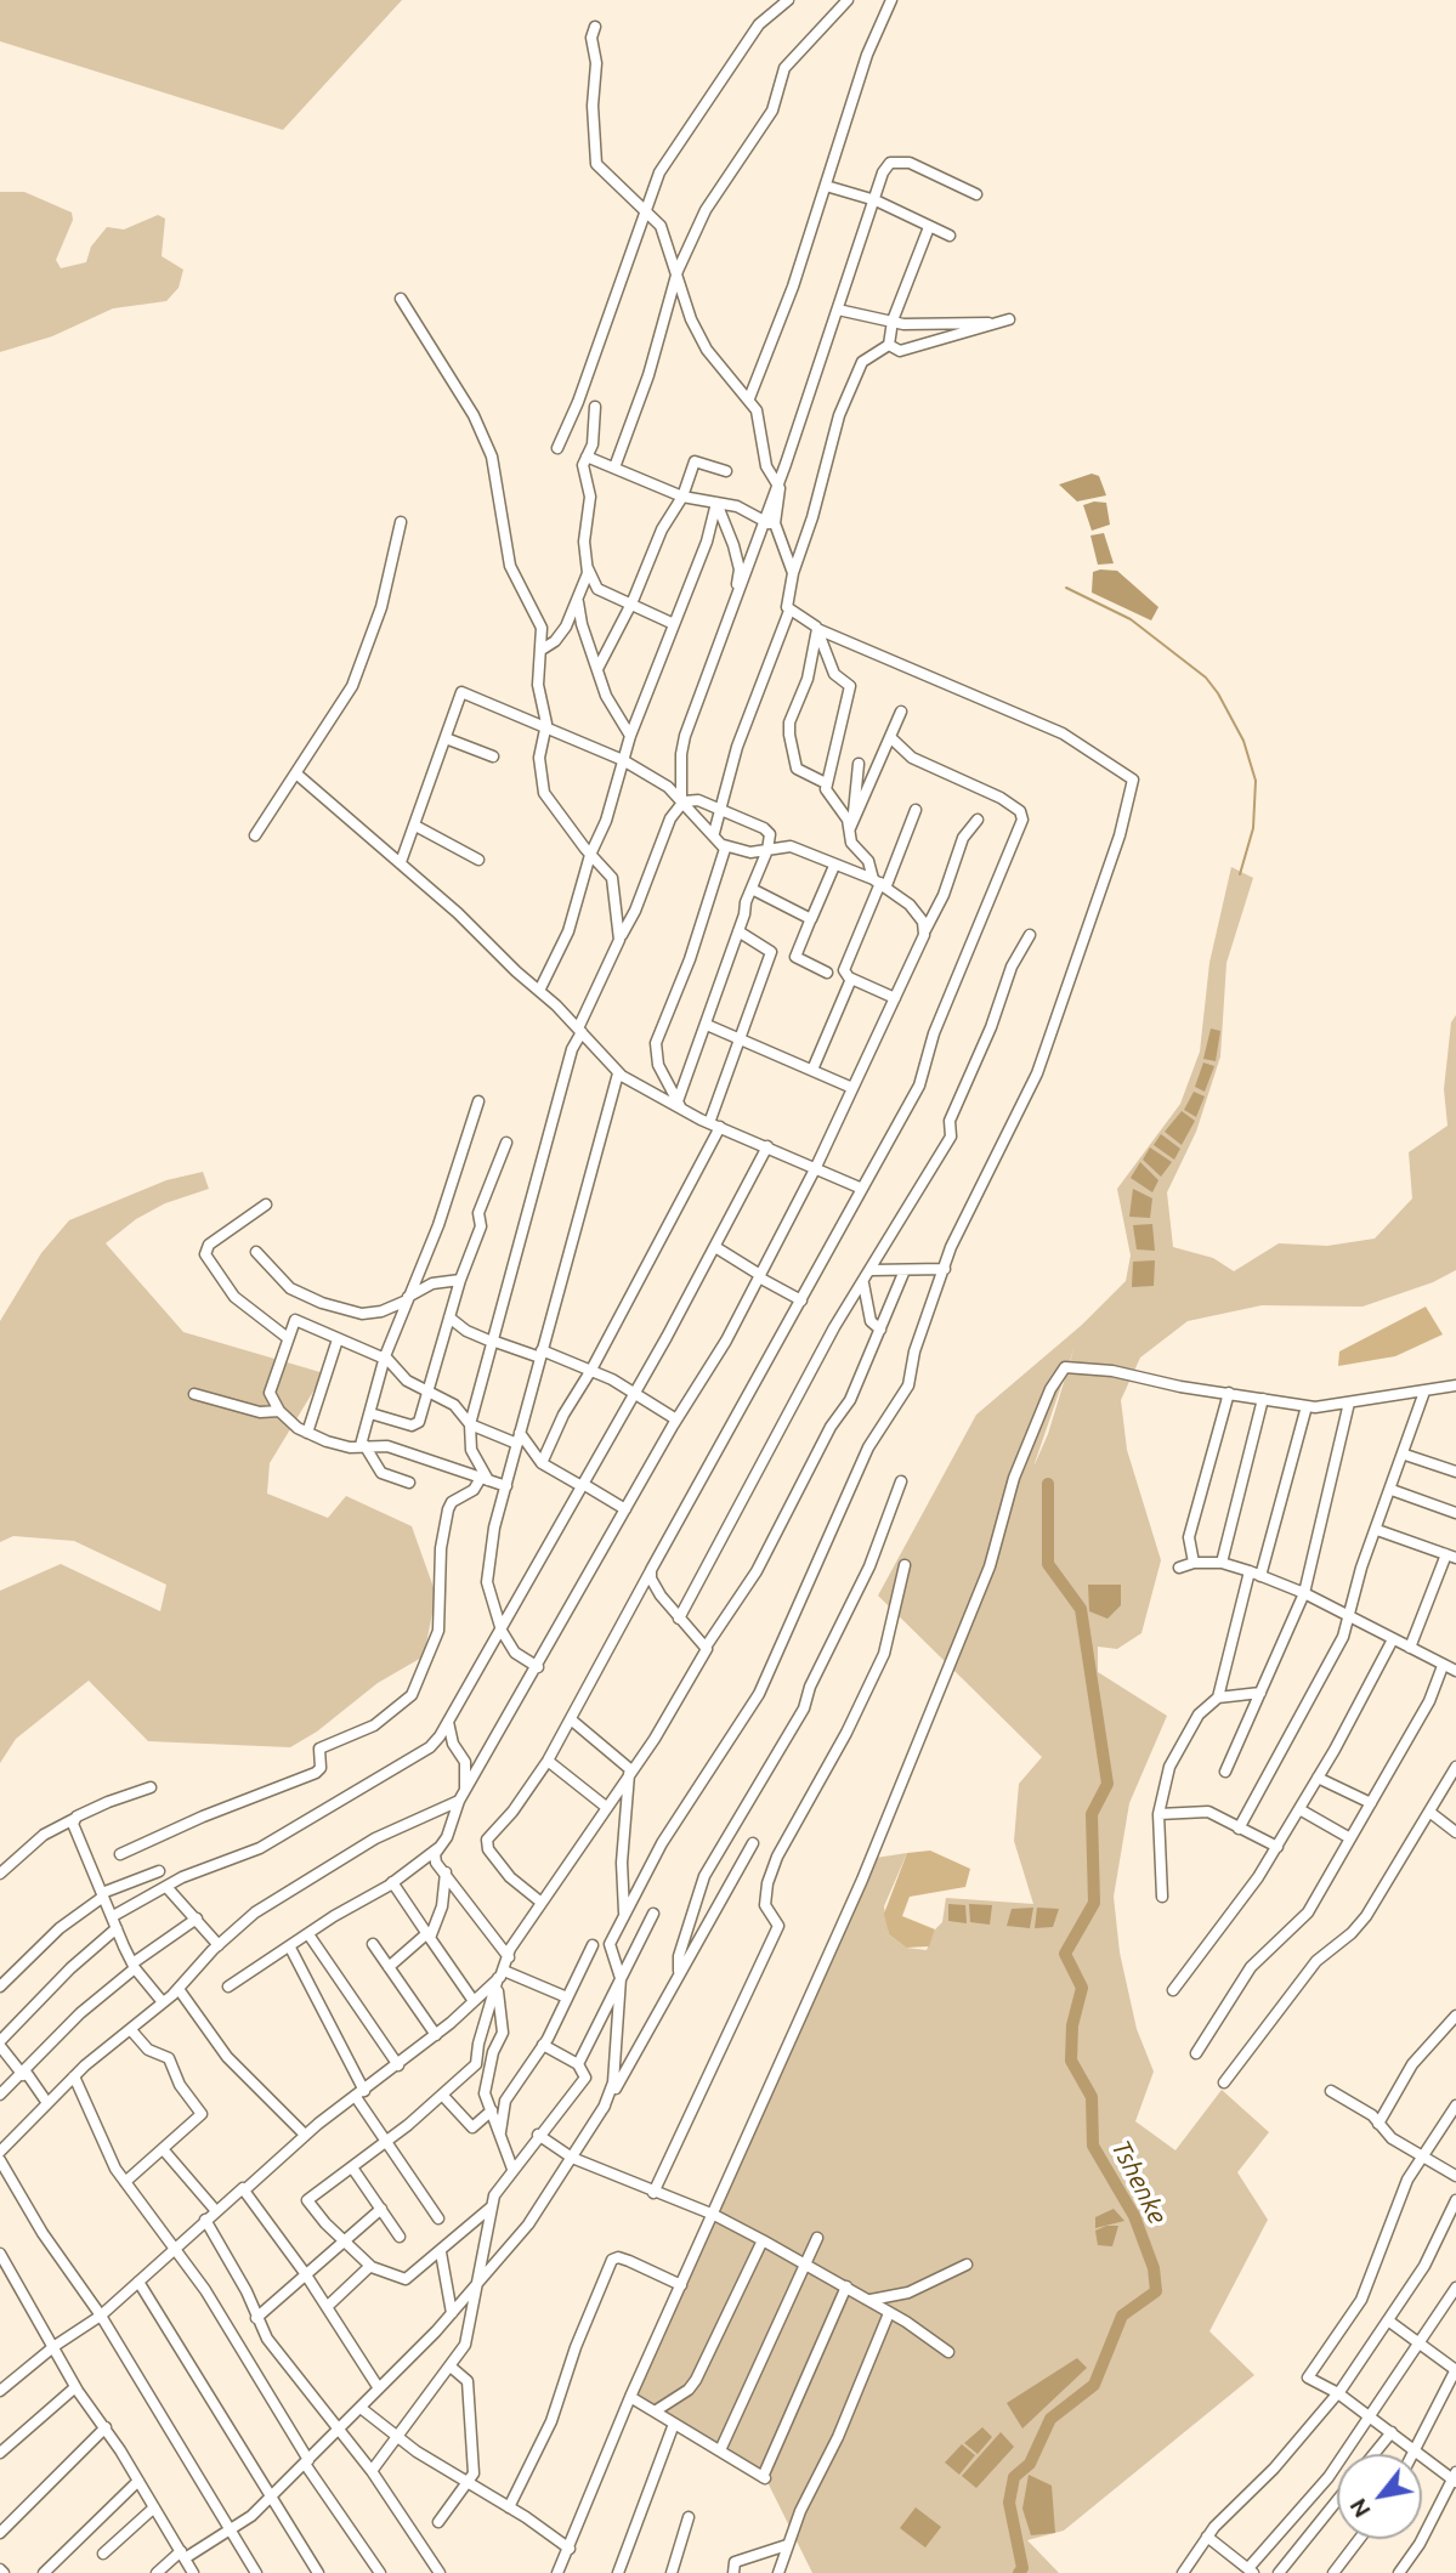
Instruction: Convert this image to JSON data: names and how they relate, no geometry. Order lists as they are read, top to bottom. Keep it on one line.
{"water":["Tshenke"],"north":"bottom left"}
